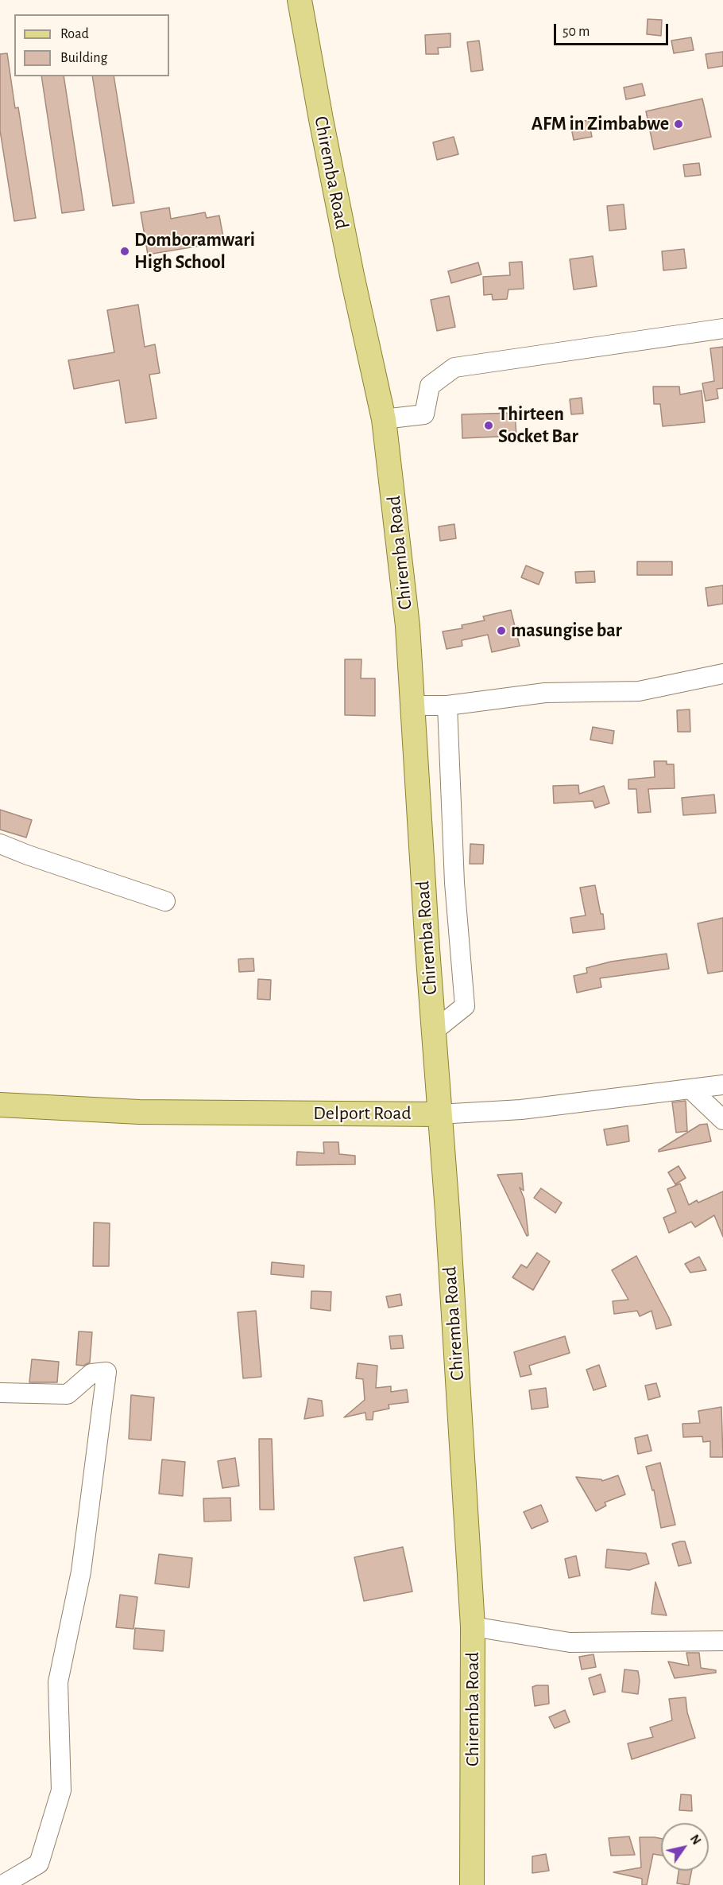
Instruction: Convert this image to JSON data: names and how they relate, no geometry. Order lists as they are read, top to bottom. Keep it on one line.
{"streets":{"main road":["Chiremba Road","Delport Road"]},"crossings":[["Chiremba Road","Delport Road"]],"places":["AFM in Zimbabwe","Domboramwari High School","Thirteen Socket Bar","masungise bar"],"legend":["Road","Building"],"scale_bar":"50 m","north":"top right"}
